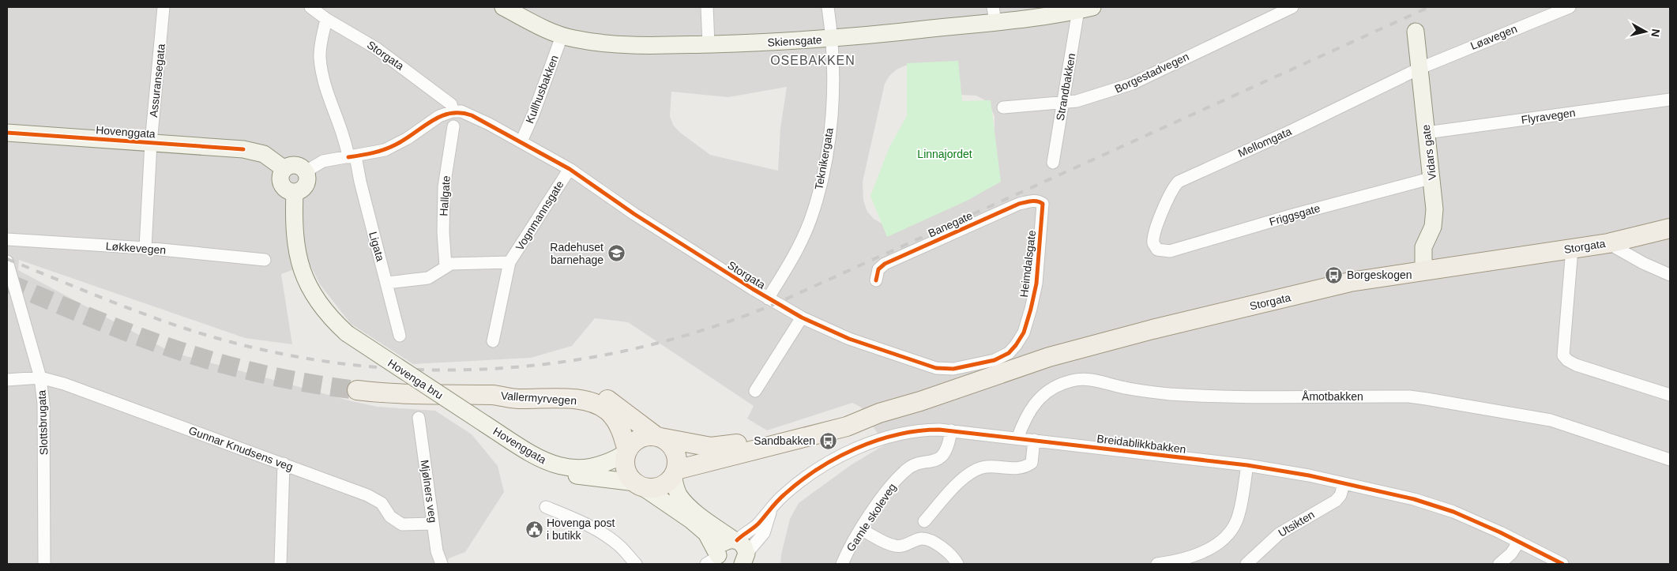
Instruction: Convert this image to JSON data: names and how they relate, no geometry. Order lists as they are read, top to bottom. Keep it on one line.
{"streets":{"main road":["Storgata","Vallermyrvegen"],"street":["Løavegen","Skiensgate","Borgestadvegen","Assuransegata","Strandbakken","Kullhusbakken","Flyravegen","Hovenggata","Mellomgata","Vidars gate","Teknikergata","Hallgate","Friggsgate","Vognmannsgate","Banegate","Ligata","Løkkevegen","Heimdalsgate","Hovenga bru","Åmotbakken","Slottsbrugata","Breidablikkbakken","Gunnar Knudsens veg","Mjølners veg","Gamle skoleveg","Utsikten"]},"crossings":[["Løavegen","Mellomgata"],["Løavegen","Vidars gate"],["Skiensgate","Strandbakken"],["Skiensgate","Kullhusbakken"],["Skiensgate","Teknikergata"],["Storgata","Kullhusbakken"],["Storgata","Hovenggata"],["Storgata","Vidars gate"],["Storgata","Teknikergata"],["Storgata","Vognmannsgate"],["Storgata","Ligata"],["Storgata","Heimdalsgate"],["Storgata","Vallermyrvegen"],["Borgestadvegen","Strandbakken"],["Assuransegata","Hovenggata"],["Assuransegata","Løkkevegen"],["Flyravegen","Vidars gate"],["Hovenggata","Hovenga bru"],["Hovenggata","Vallermyrvegen"],["Mellomgata","Vidars gate"],["Mellomgata","Friggsgate"],["Vidars gate","Friggsgate"],["Hallgate","Vognmannsgate"],["Vognmannsgate","Ligata"],["Banegate","Heimdalsgate"],["Åmotbakken","Breidablikkbakken"],["Slottsbrugata","Gunnar Knudsens veg"],["Breidablikkbakken","Gamle skoleveg"],["Breidablikkbakken","Utsikten"],["Gunnar Knudsens veg","Mjølners veg"]],"districts":["OSEBAKKEN"],"parks":["Linnajordet"],"places":{"school or university":["Radehuset barnehage"],"bus stop":["Borgeskogen","Sandbakken"],"public building":["Hovenga post i butikk"]},"north":"right"}
